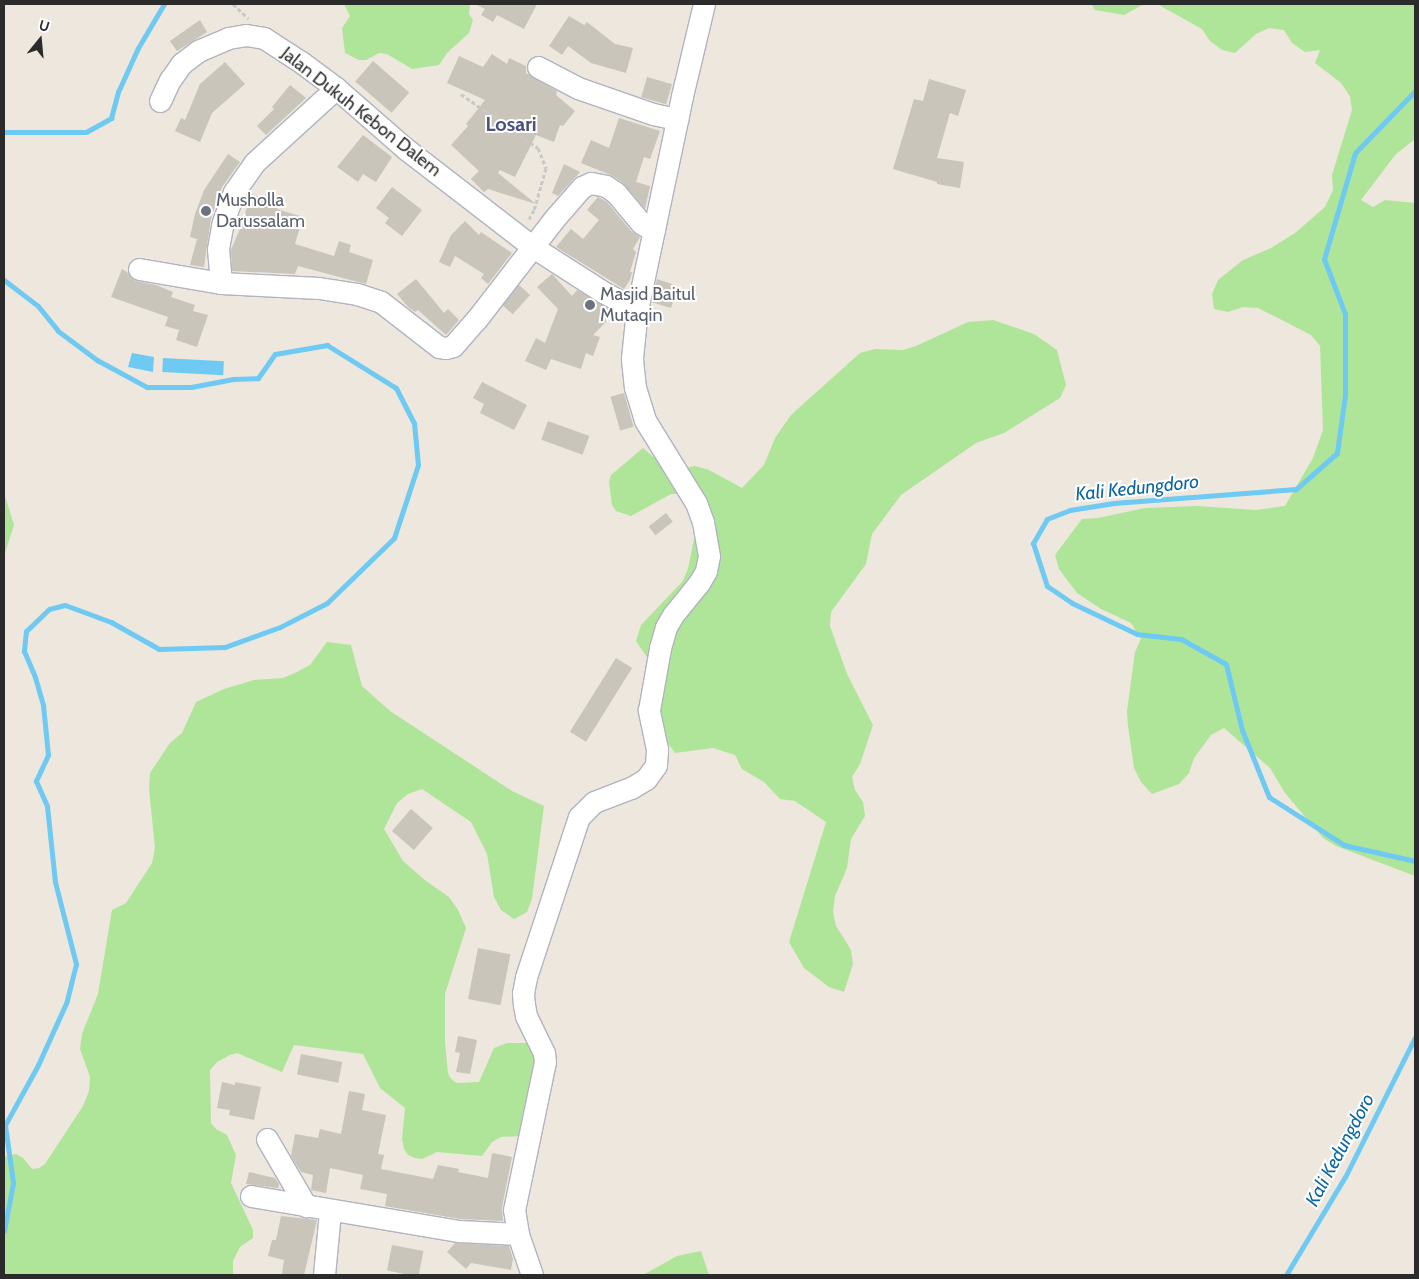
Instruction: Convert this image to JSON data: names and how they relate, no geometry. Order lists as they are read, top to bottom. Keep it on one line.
{"streets":{"street":["Jalan Dukuh Kebon Dalem"]},"districts":["Losari"],"water":["Kali Kedungdoro"],"places":["Musholla Darussalam","Masjid Baitul Mutaqin"],"north":"top"}
